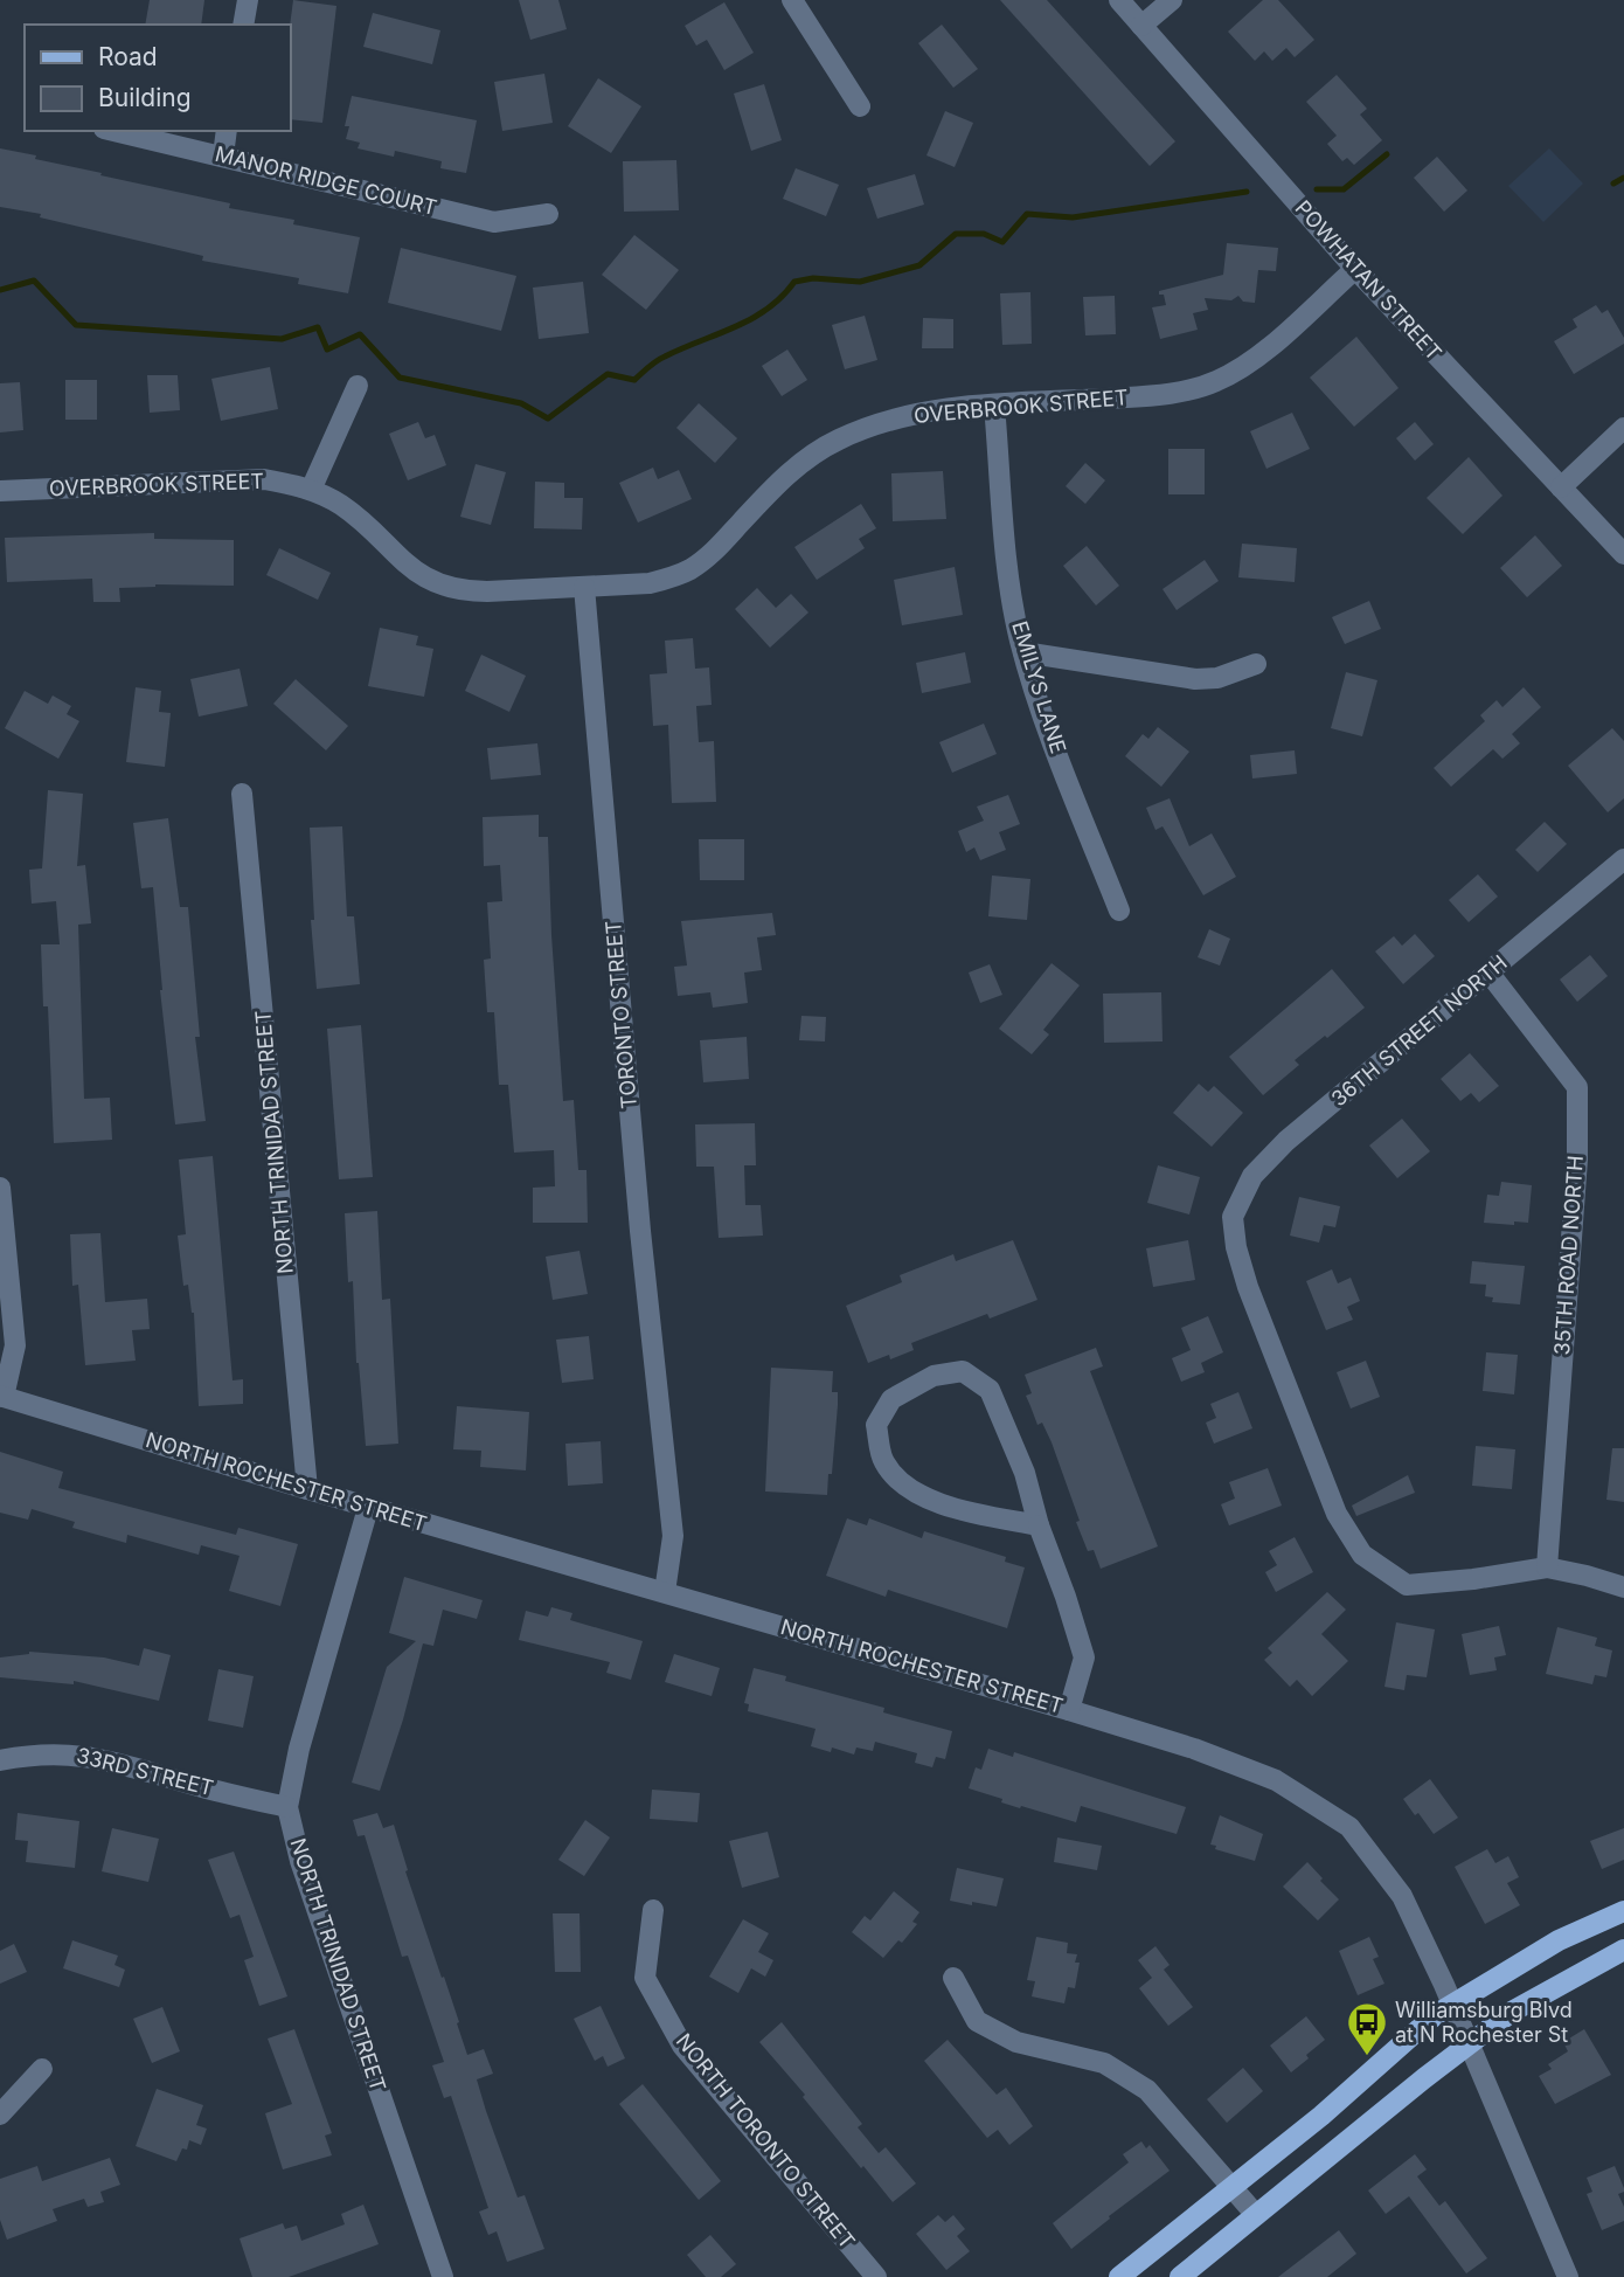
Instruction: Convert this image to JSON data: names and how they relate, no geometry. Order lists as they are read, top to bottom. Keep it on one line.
{"streets":{"street":["MANOR RIDGE COURT","POWHATAN STREET","OVERBROOK STREET","EMILYS LANE","TORONTO STREET","36TH STREET NORTH","NORTH TRINIDAD STREET","35TH ROAD NORTH","NORTH ROCHESTER STREET","33RD STREET","NORTH TORONTO STREET"]},"crossings":[["POWHATAN STREET","OVERBROOK STREET"],["OVERBROOK STREET","EMILYS LANE"],["OVERBROOK STREET","TORONTO STREET"],["TORONTO STREET","NORTH ROCHESTER STREET"],["36TH STREET NORTH","35TH ROAD NORTH"],["NORTH TRINIDAD STREET","NORTH ROCHESTER STREET"],["NORTH TRINIDAD STREET","33RD STREET"]],"places":{"bus stop":["Williamsburg Blvd at N Rochester St"]},"legend":["Road","Building"]}
